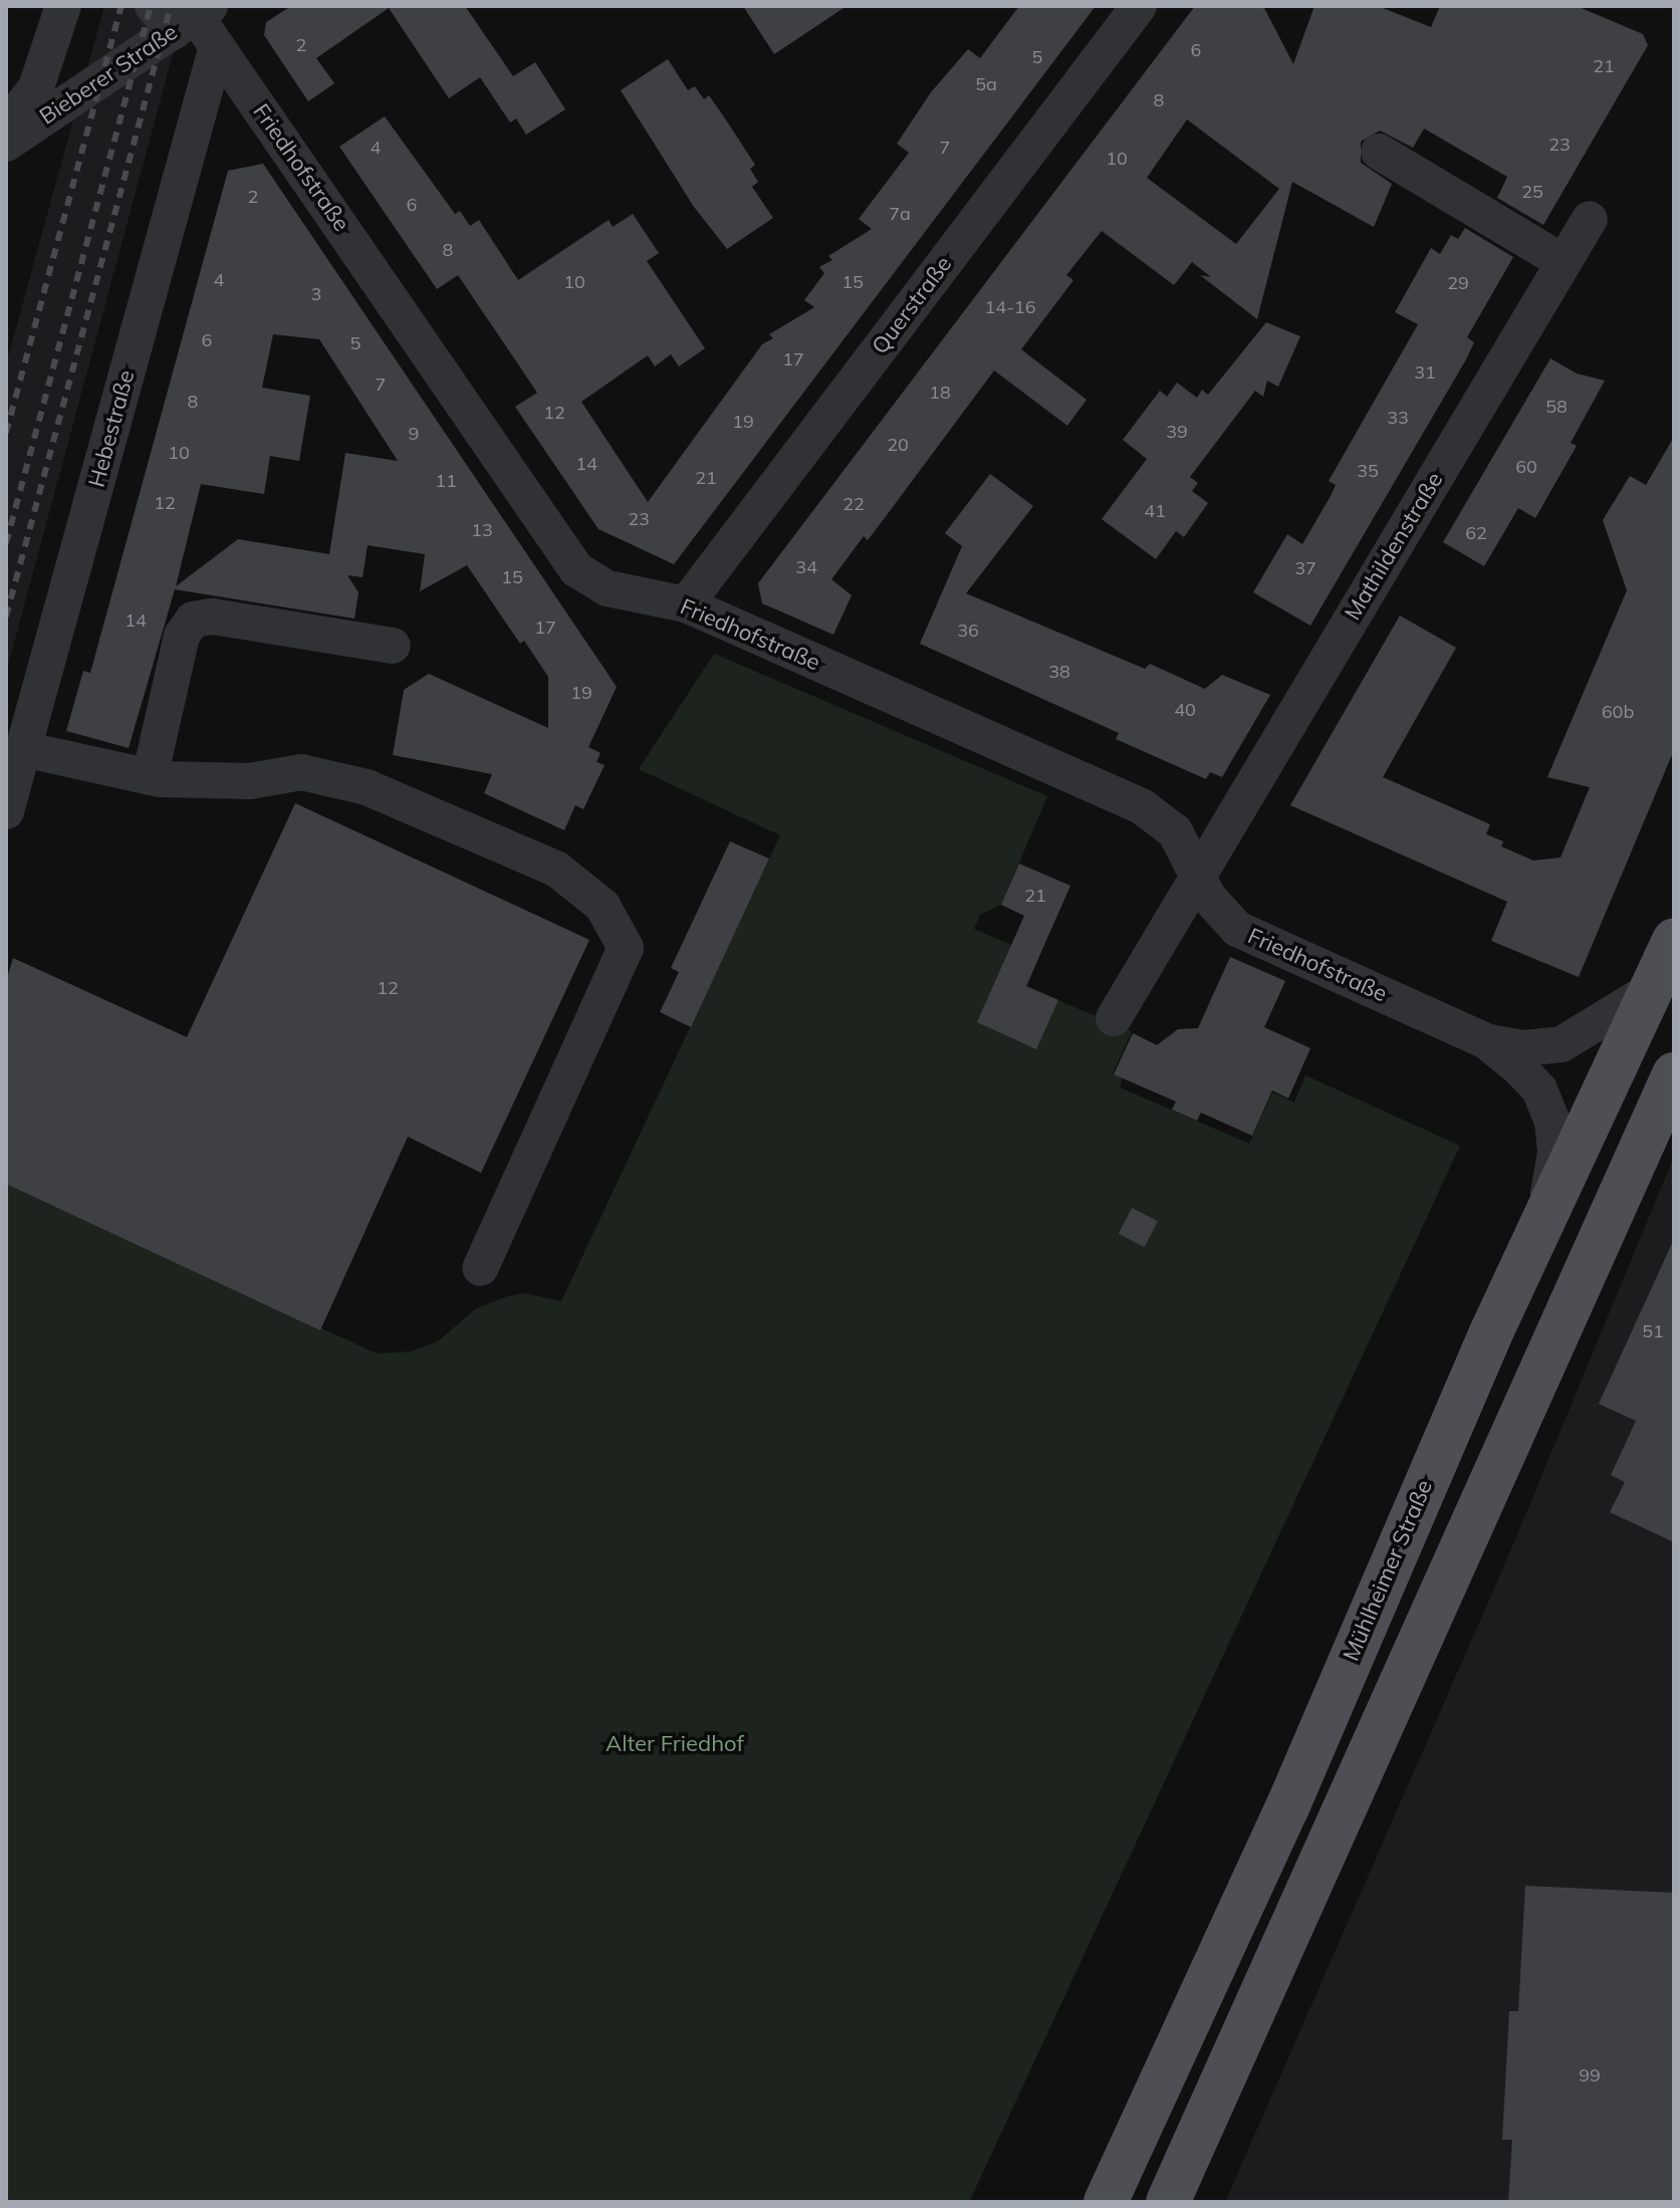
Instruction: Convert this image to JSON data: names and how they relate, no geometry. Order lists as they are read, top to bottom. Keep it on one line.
{"streets":{"main road":["Mühlheimer Straße"],"street":["Bieberer Straße","Friedhofstraße","Querstraße","Hebestraße","Mathildenstraße"]},"crossings":[["Bieberer Straße","Friedhofstraße"],["Friedhofstraße","Querstraße"],["Friedhofstraße","Hebestraße"],["Friedhofstraße","Mathildenstraße"],["Friedhofstraße","Mühlheimer Straße"]],"parks":["Alter Friedhof"],"house_numbers":["2","6","5","21","5a","8","23","4","7","10","25","2","6","7a","8","4","10","15","29","3","14-16","6","5","17","31","7","18","8","58","12","33","19","39","9","20","10","14","60","35","21","11","12","22","41","23","13","62","34","37","15","14","17","36","38","19","40","60b","21","12","51","99"]}
